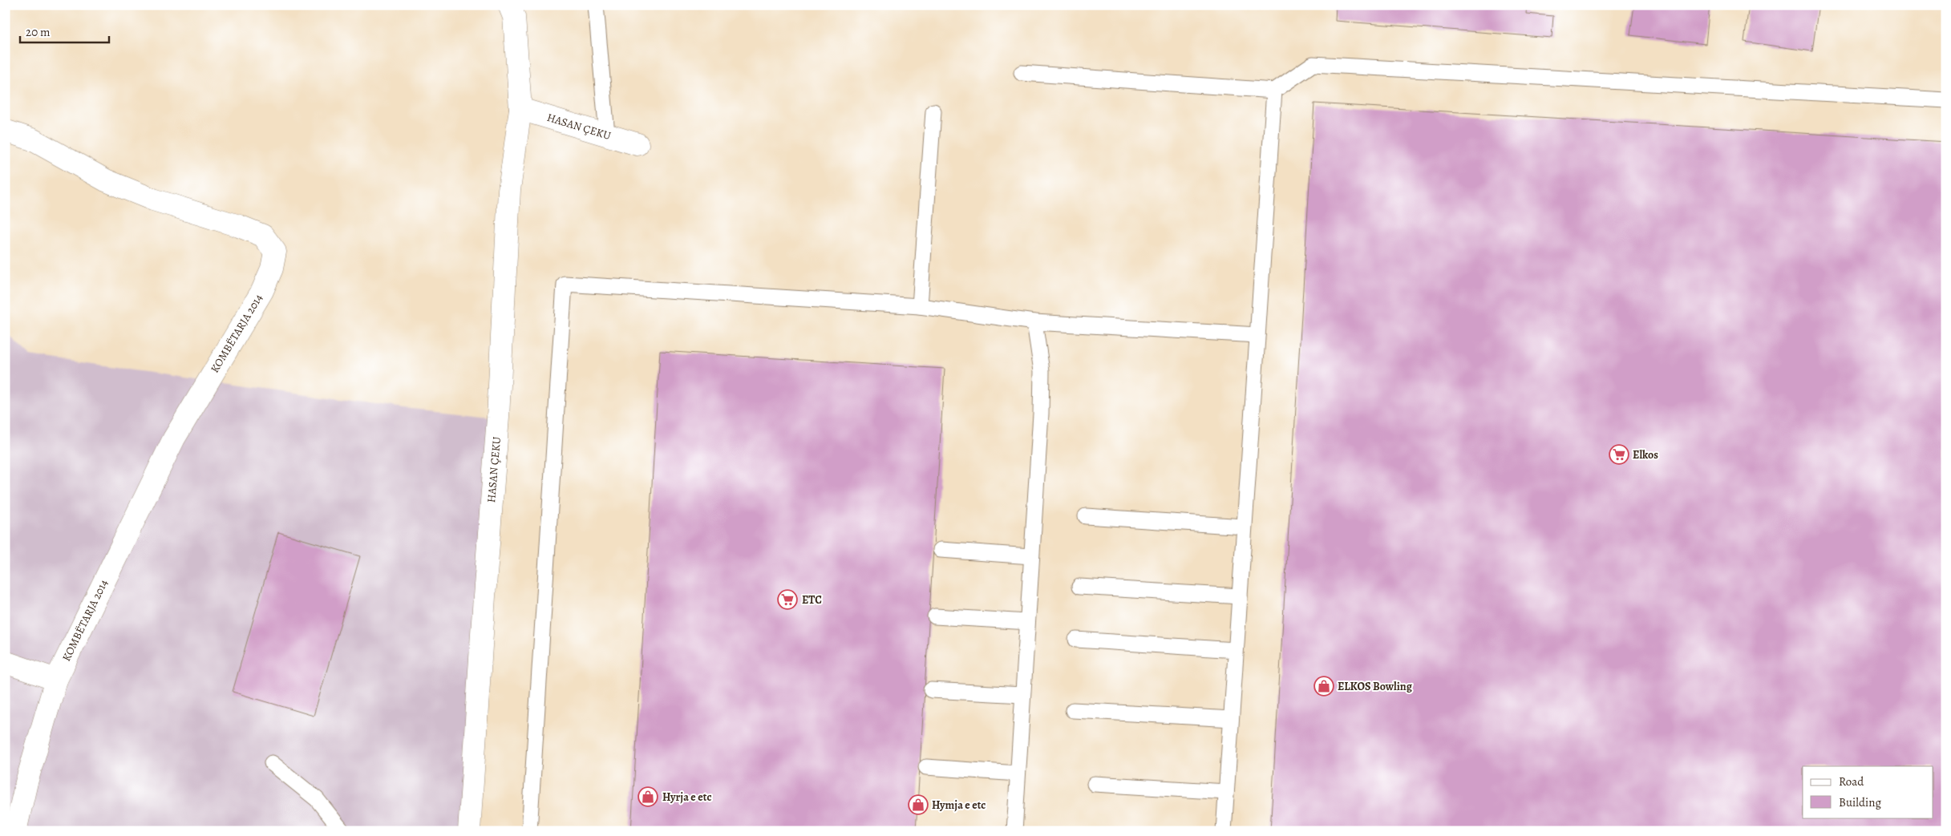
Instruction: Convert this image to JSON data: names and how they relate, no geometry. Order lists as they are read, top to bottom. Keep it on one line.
{"streets":{"street":["HASAN ÇEKU","KOMBËTARJA 2014"]},"places":{"supermarket":["Elkos","ETC"],"shop":["ELKOS Bowling","Hyrja e etc","Hymja e etc"]},"legend":["Road","Building"],"scale_bar":"20 m"}
